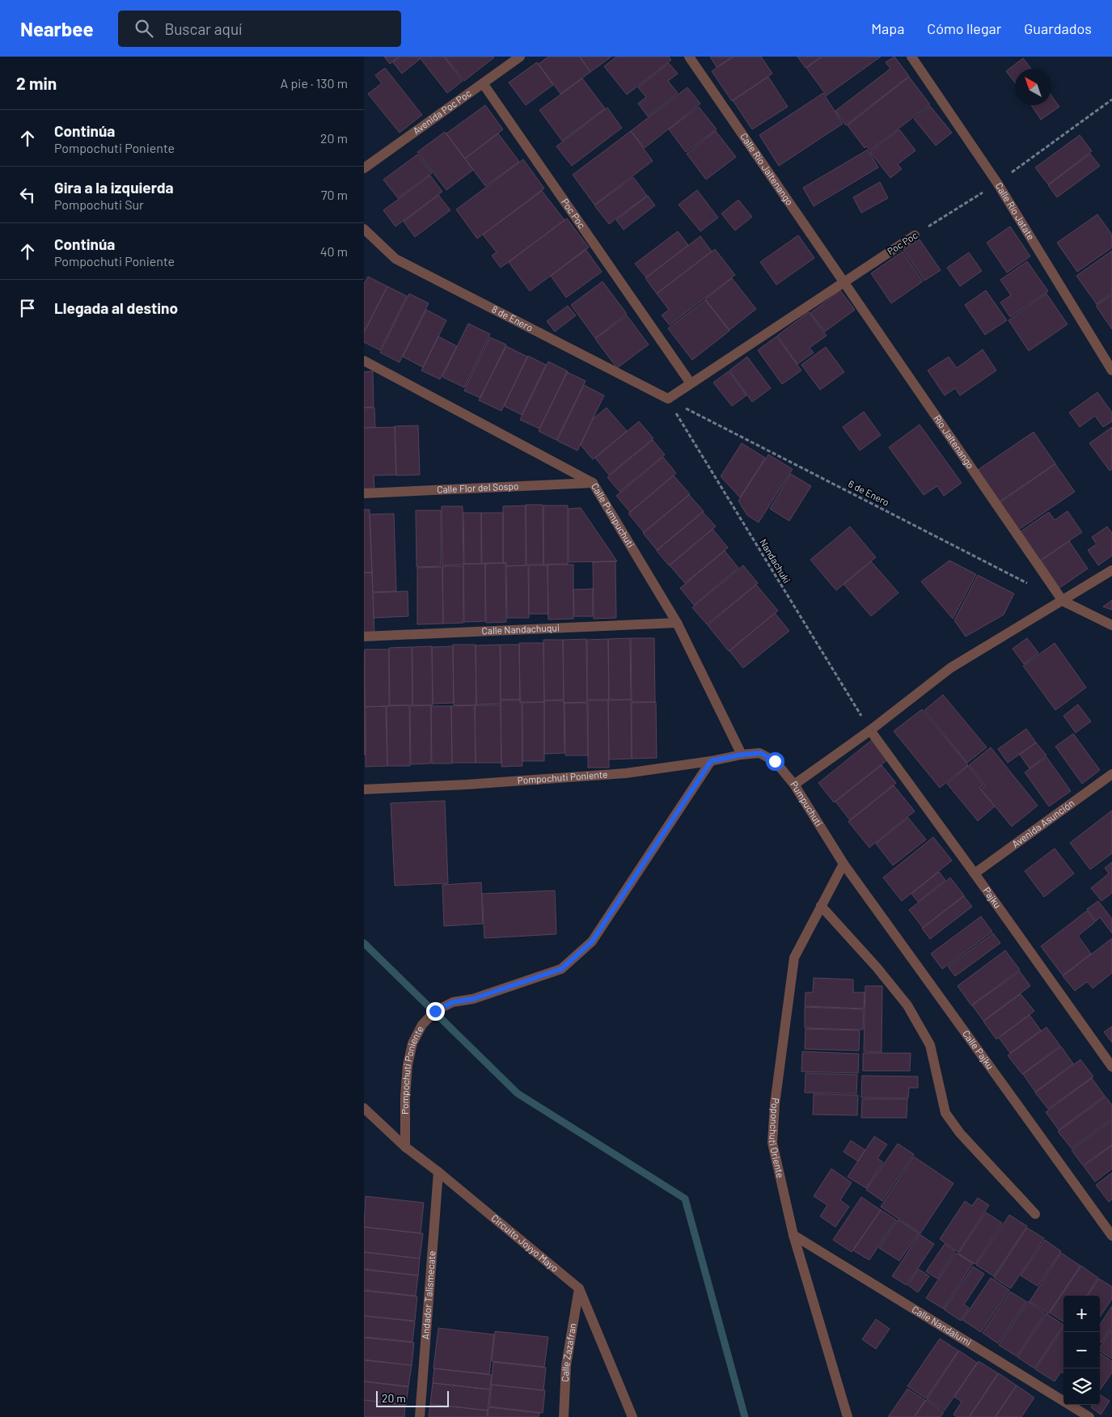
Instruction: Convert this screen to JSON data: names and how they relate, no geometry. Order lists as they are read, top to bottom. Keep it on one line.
{"streets":{"street":["Avenida Poc Poc","Calle Río Jaltenango","Calle Río Jatate","Poc Poc","8 de Enero","Río Jaltenango","Calle Flor del Sospo","Calle Pumpuchuti","Calle Nandachuqui","Pompochuti Poniente","Pumpuchuti","Avenida Asunción","Pajku","Calle Pajku","Poponchuti Oriente","Circuito Joyyo Mayo","Andador Talismecate","Calle Nandalumi","Calle Zazafran"],"path":["6 de Enero","Nandachuki"]},"crossings":[["Avenida Poc Poc","Poc Poc"],["Calle Río Jaltenango","Poc Poc"],["Calle Río Jaltenango","Río Jaltenango"],["Calle Río Jatate","Poc Poc"],["Poc Poc","8 de Enero"],["Poc Poc","Río Jaltenango"],["Poc Poc","6 de Enero"],["Poc Poc","Nandachuki"],["8 de Enero","6 de Enero"],["8 de Enero","Nandachuki"],["Calle Flor del Sospo","Calle Pumpuchuti"],["6 de Enero","Nandachuki"],["Calle Pumpuchuti","Calle Nandachuqui"],["Calle Pumpuchuti","Pompochuti Poniente"],["Nandachuki","Pajku"],["Pompochuti Poniente","Pumpuchuti"],["Pompochuti Poniente","Circuito Joyyo Mayo"],["Pumpuchuti","Calle Pajku"],["Pumpuchuti","Poponchuti Oriente"],["Avenida Asunción","Pajku"],["Calle Pajku","Poponchuti Oriente"],["Poponchuti Oriente","Calle Nandalumi"],["Circuito Joyyo Mayo","Andador Talismecate"],["Circuito Joyyo Mayo","Calle Zazafran"]],"scale_bar":"20 m","north":"top left","page":{"header":"Nearbee","search":"Buscar aquí","nav":["Mapa","Cómo llegar","Guardados"],"heading":["2 min","A pie · 130 m"],"list":[["Continúa","Pompochuti Poniente","20 m"],["Gira a la izquierda","Pompochuti Sur","70 m"],["Continúa","Pompochuti Poniente","40 m"],"Llegada al destino"],"map_buttons":["+","−"],"scale":"20 m"}}
